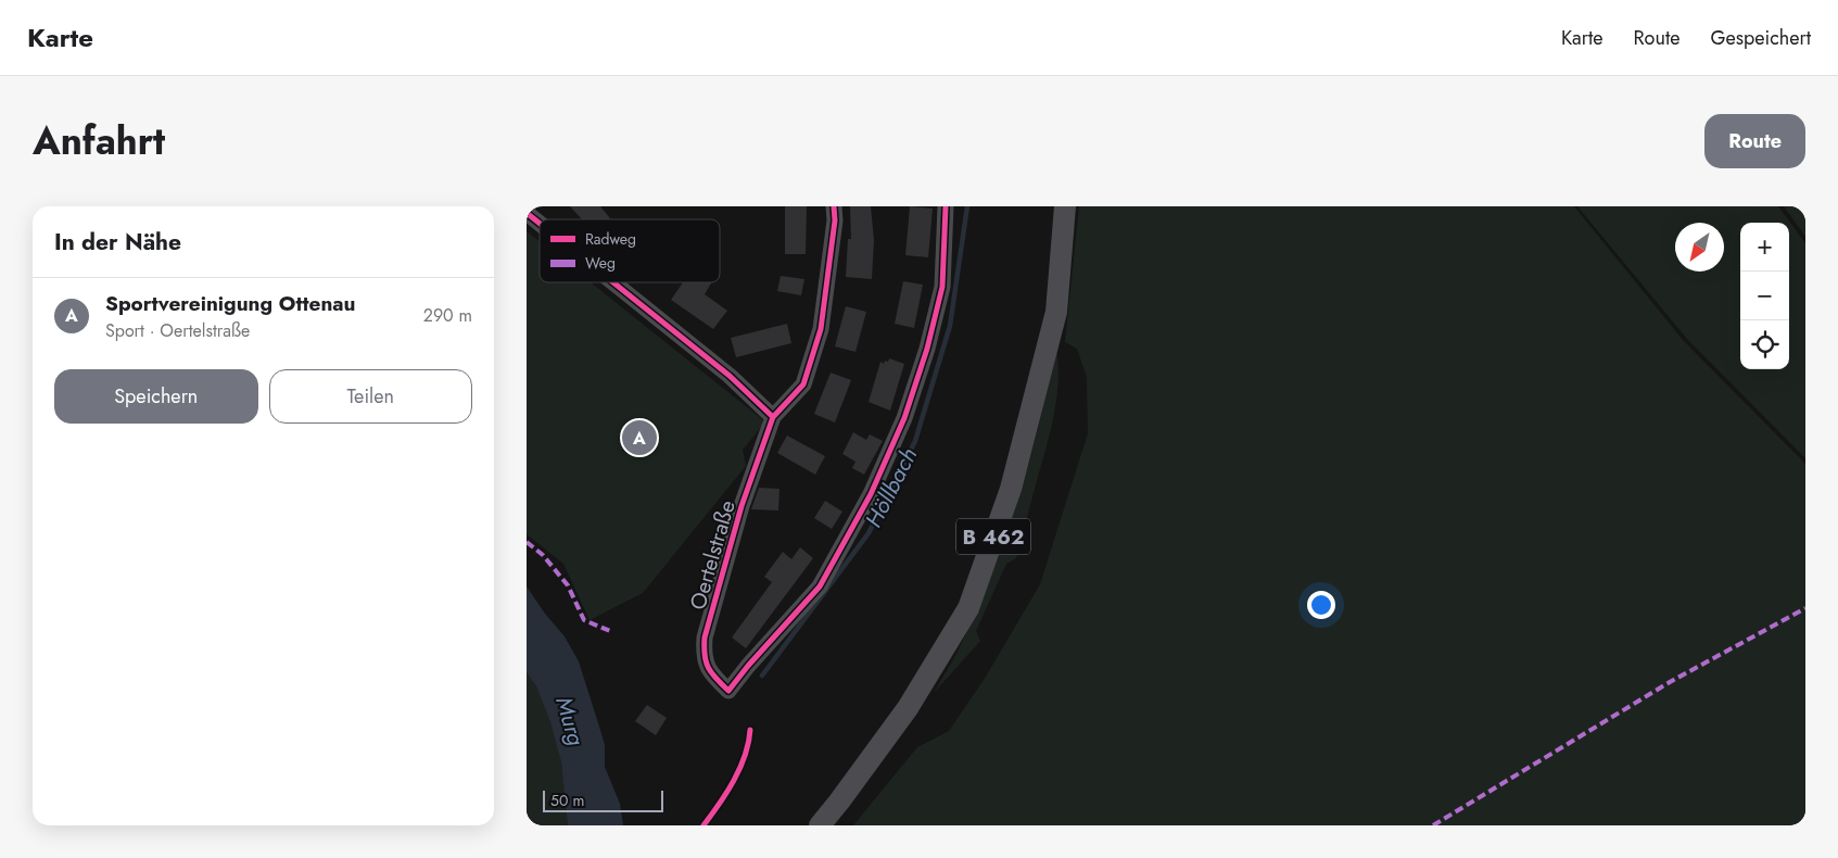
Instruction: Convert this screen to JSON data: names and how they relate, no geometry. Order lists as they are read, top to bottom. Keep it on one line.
{"streets":{"main road":["B 462"],"street":["Oertelstraße"]},"water":["Höllbach","Murg"],"legend":["Radweg","Weg"],"scale_bar":"50 m","north":"bottom left","page":{"header":"Karte","nav":["Karte","Route","Gespeichert"],"title":"Anfahrt","buttons":["Route",["Speichern","Teilen"]],"heading":"In der Nähe","map_buttons":["+","−"],"list":[{"mark":"A","name":"Sportvereinigung Ottenau","note":"Sport · Oertelstraße","value":"290 m"}],"pins":"A","scale":"50 m"}}
